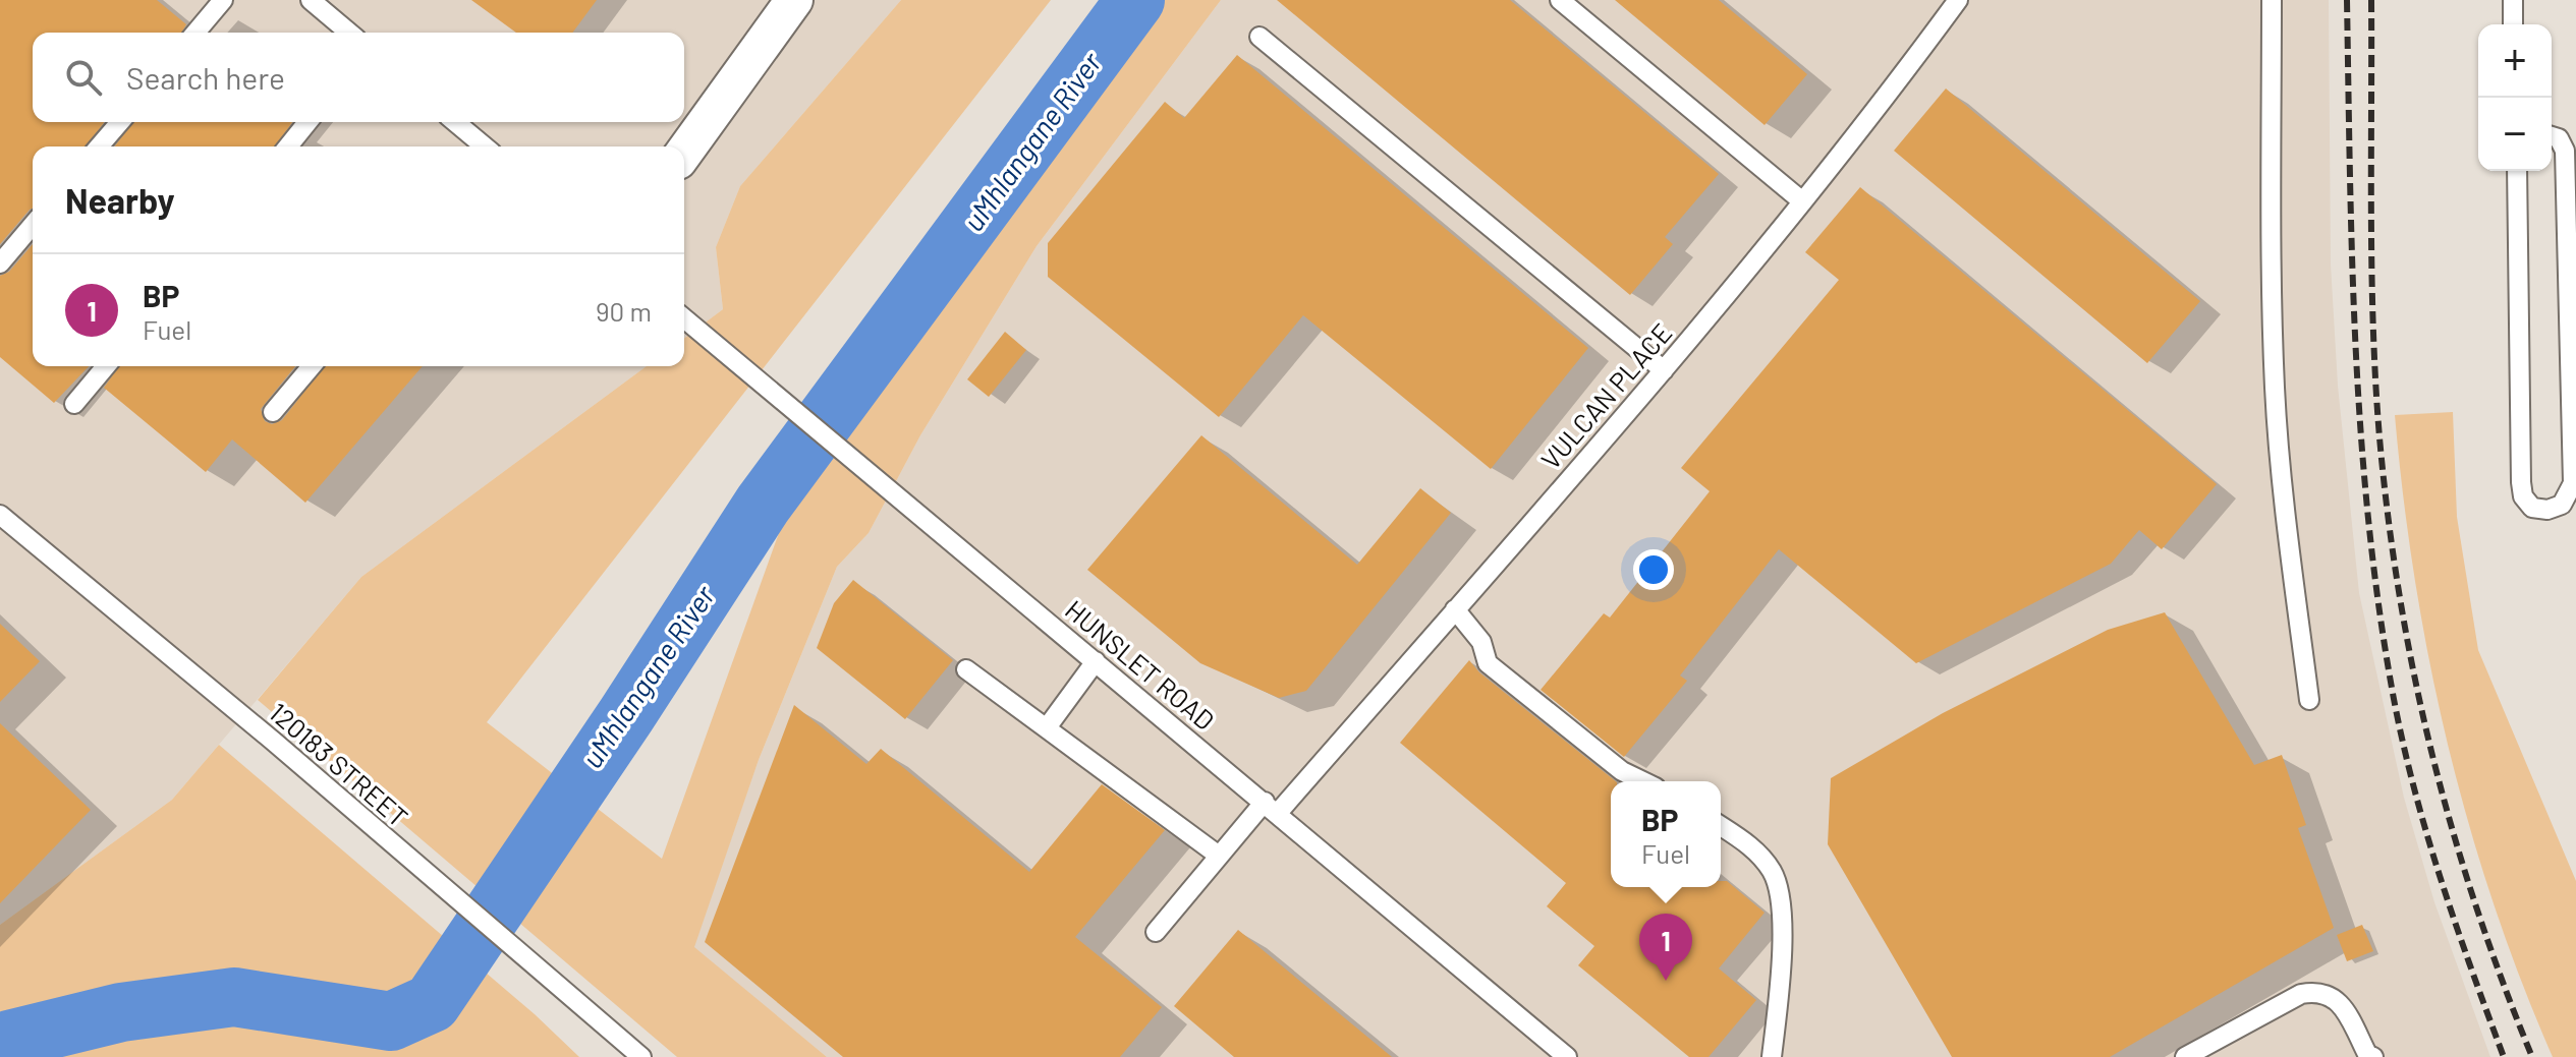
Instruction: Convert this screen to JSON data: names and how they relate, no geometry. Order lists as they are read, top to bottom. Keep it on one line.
{"streets":{"lane":["VULCAN PLACE","HUNSLET ROAD","120183 STREET"]},"crossings":[["VULCAN PLACE","HUNSLET ROAD"]],"water":["uMhlangane River"],"page":{"map_buttons":["+","−"],"search":"Search here","heading":"Nearby","list":[{"mark":"1","name":"BP","note":"Fuel","value":"90 m"}],"popup":["BP","Fuel"],"pins":"1"}}
